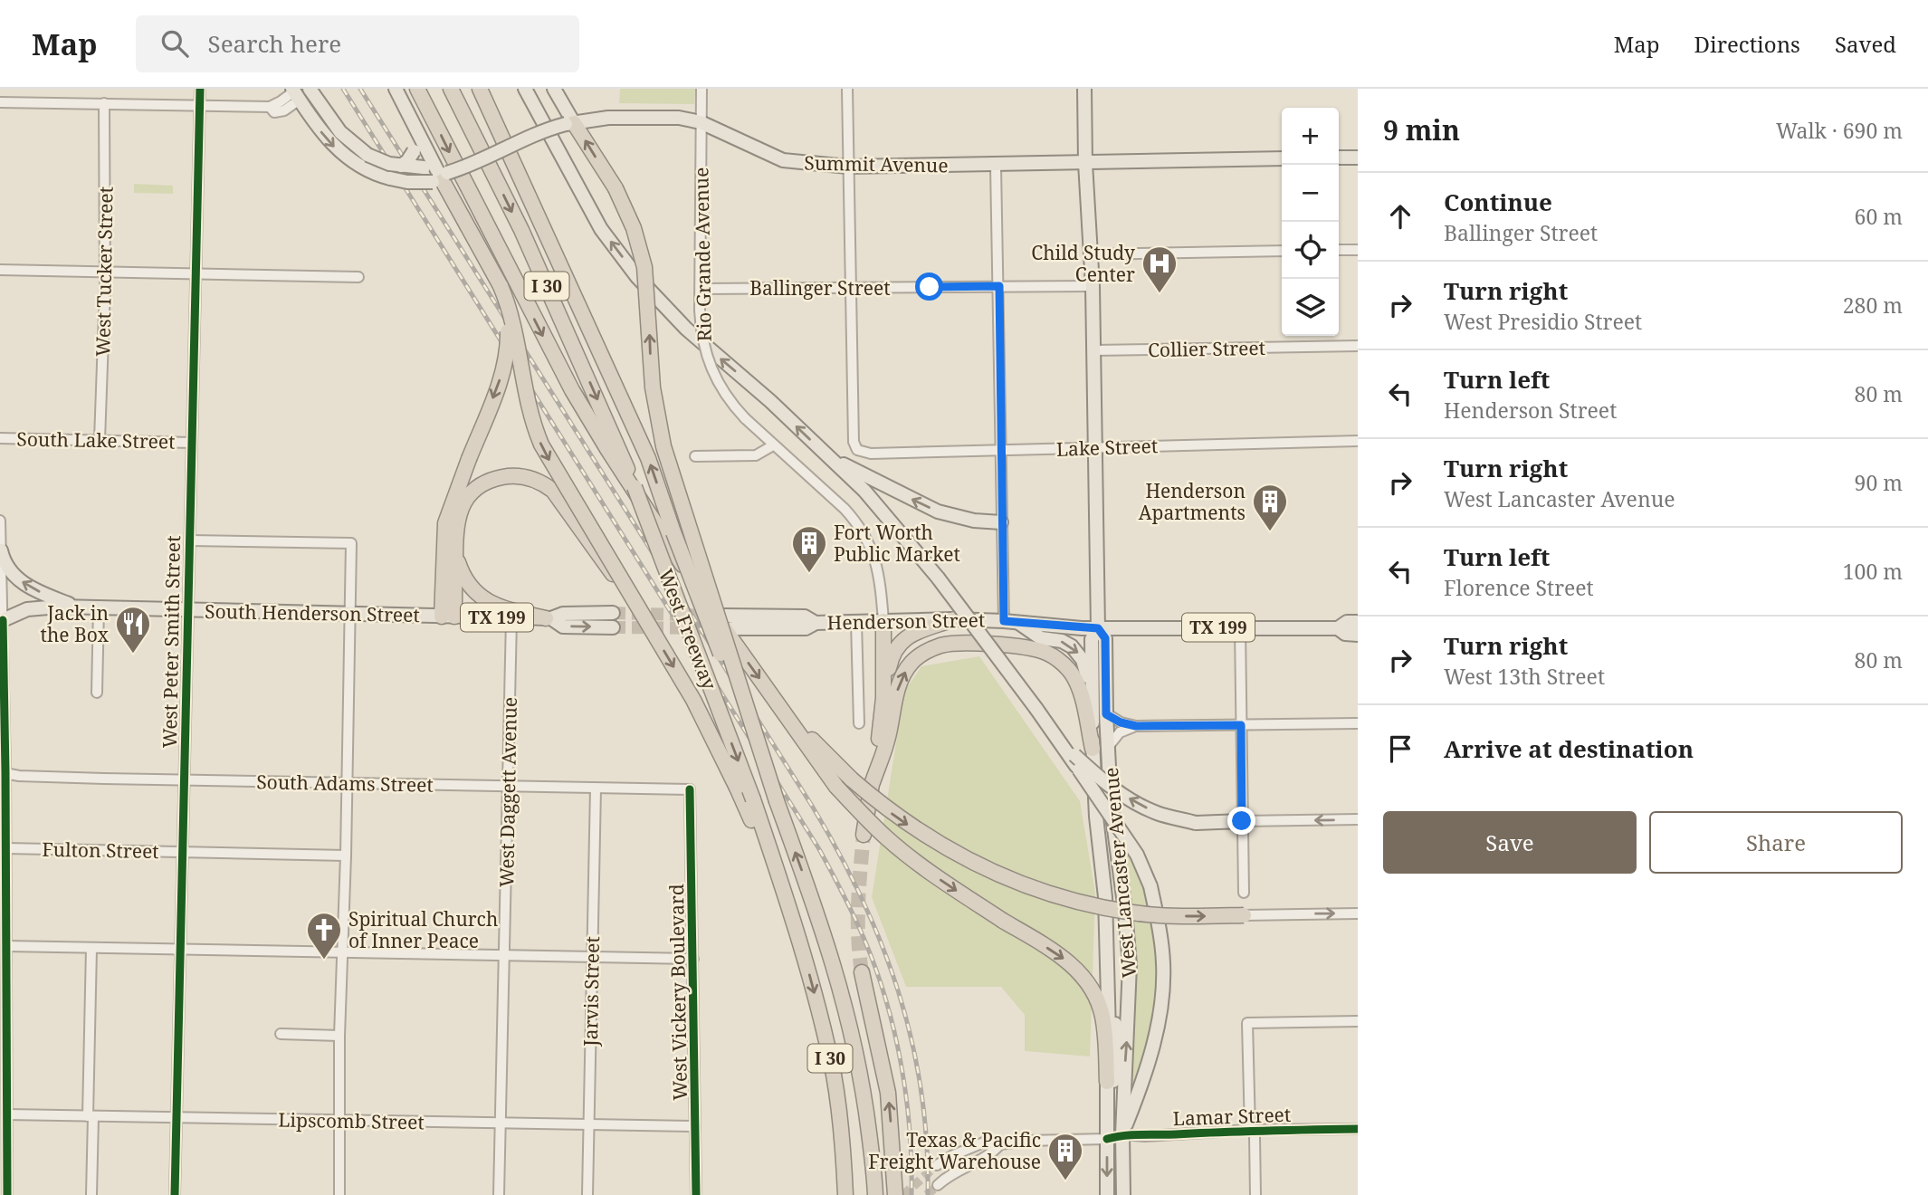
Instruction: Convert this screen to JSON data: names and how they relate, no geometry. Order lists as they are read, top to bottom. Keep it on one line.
{"streets":{"highway":["I 30","West Freeway"],"main road":["Summit Avenue","South Henderson Street","TX 199","Henderson Street","West Lancaster Avenue"],"street":["Rio Grande Avenue","West Tucker Street","Ballinger Street","Collier Street","South Lake Street","Lake Street","West Peter Smith Street","South Adams Street","West Daggett Avenue","Fulton Street","Jarvis Street","West Vickery Boulevard","Lamar Street","Lipscomb Street"]},"crossings":[["Summit Avenue","Rio Grande Avenue"],["Summit Avenue","West Lancaster Avenue"],["Rio Grande Avenue","Ballinger Street"],["Rio Grande Avenue","Henderson Street"],["West Tucker Street","South Lake Street"],["Ballinger Street","Lake Street"],["Ballinger Street","West Lancaster Avenue"],["Collier Street","West Lancaster Avenue"],["South Lake Street","West Peter Smith Street"],["Lake Street","West Lancaster Avenue"],["South Henderson Street","West Peter Smith Street"],["South Henderson Street","West Daggett Avenue"],["Henderson Street","West Lancaster Avenue"],["West Peter Smith Street","South Adams Street"],["West Peter Smith Street","Fulton Street"],["West Peter Smith Street","Lipscomb Street"],["South Adams Street","West Daggett Avenue"],["South Adams Street","Jarvis Street"],["South Adams Street","West Vickery Boulevard"],["West Daggett Avenue","Lipscomb Street"],["West Lancaster Avenue","Lamar Street"],["Jarvis Street","Lipscomb Street"],["West Vickery Boulevard","Lipscomb Street"]],"places":{"hospital":["Child Study Center"],"building":["Henderson Apartments","Fort Worth Public Market","Texas & Pacific Freight Warehouse"],"restaurant":["Jack in the Box"],"church":["Spiritual Church of Inner Peace"]},"page":{"header":"Map","search":"Search here","nav":["Map","Directions","Saved"],"heading":["9 min","Walk · 690 m"],"map_buttons":["+","−"],"list":[["Continue","Ballinger Street","60 m"],["Turn right","West Presidio Street","280 m"],["Turn left","Henderson Street","80 m"],["Turn right","West Lancaster Avenue","90 m"],["Turn left","Florence Street","100 m"],["Turn right","West 13th Street","80 m"],"Arrive at destination"],"buttons":["Save","Share"]}}
